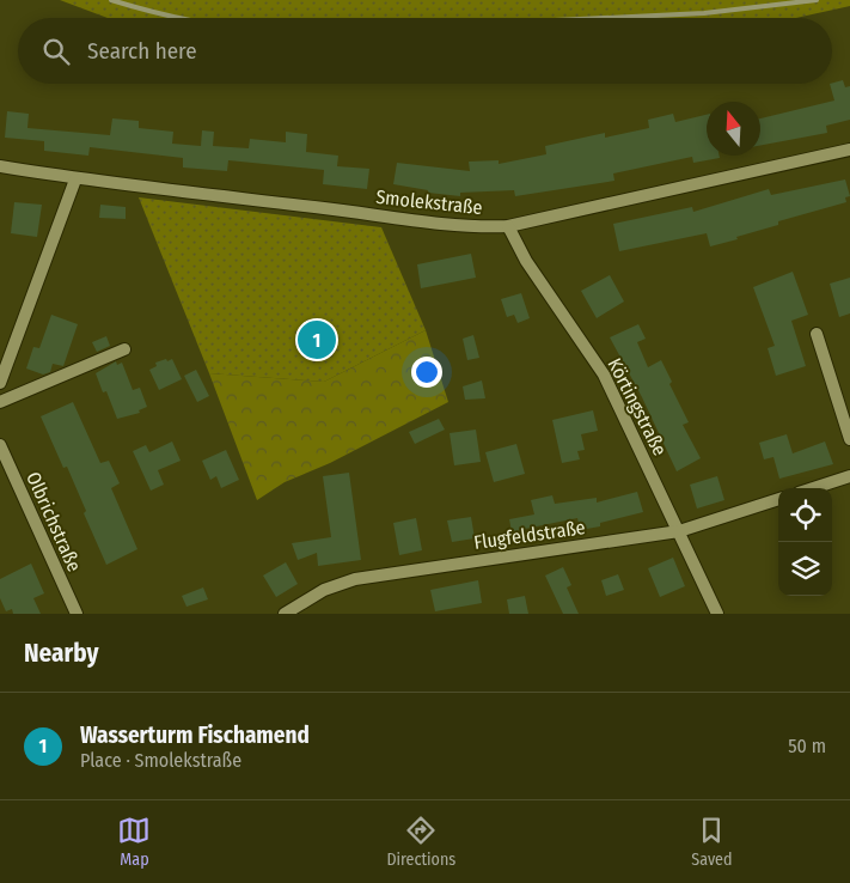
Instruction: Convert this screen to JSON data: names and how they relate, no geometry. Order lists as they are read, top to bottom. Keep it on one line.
{"streets":{"street":["Smolekstraße","Körtingstraße","Olbrichstraße","Flugfeldstraße"]},"crossings":[["Smolekstraße","Körtingstraße"],["Körtingstraße","Flugfeldstraße"]],"north":"top","page":{"search":"Search here","pins":"1","heading":"Nearby","list":[{"mark":"1","name":"Wasserturm Fischamend","note":"Place · Smolekstraße","value":"50 m"}],"nav":["Map","Directions","Saved"]}}
